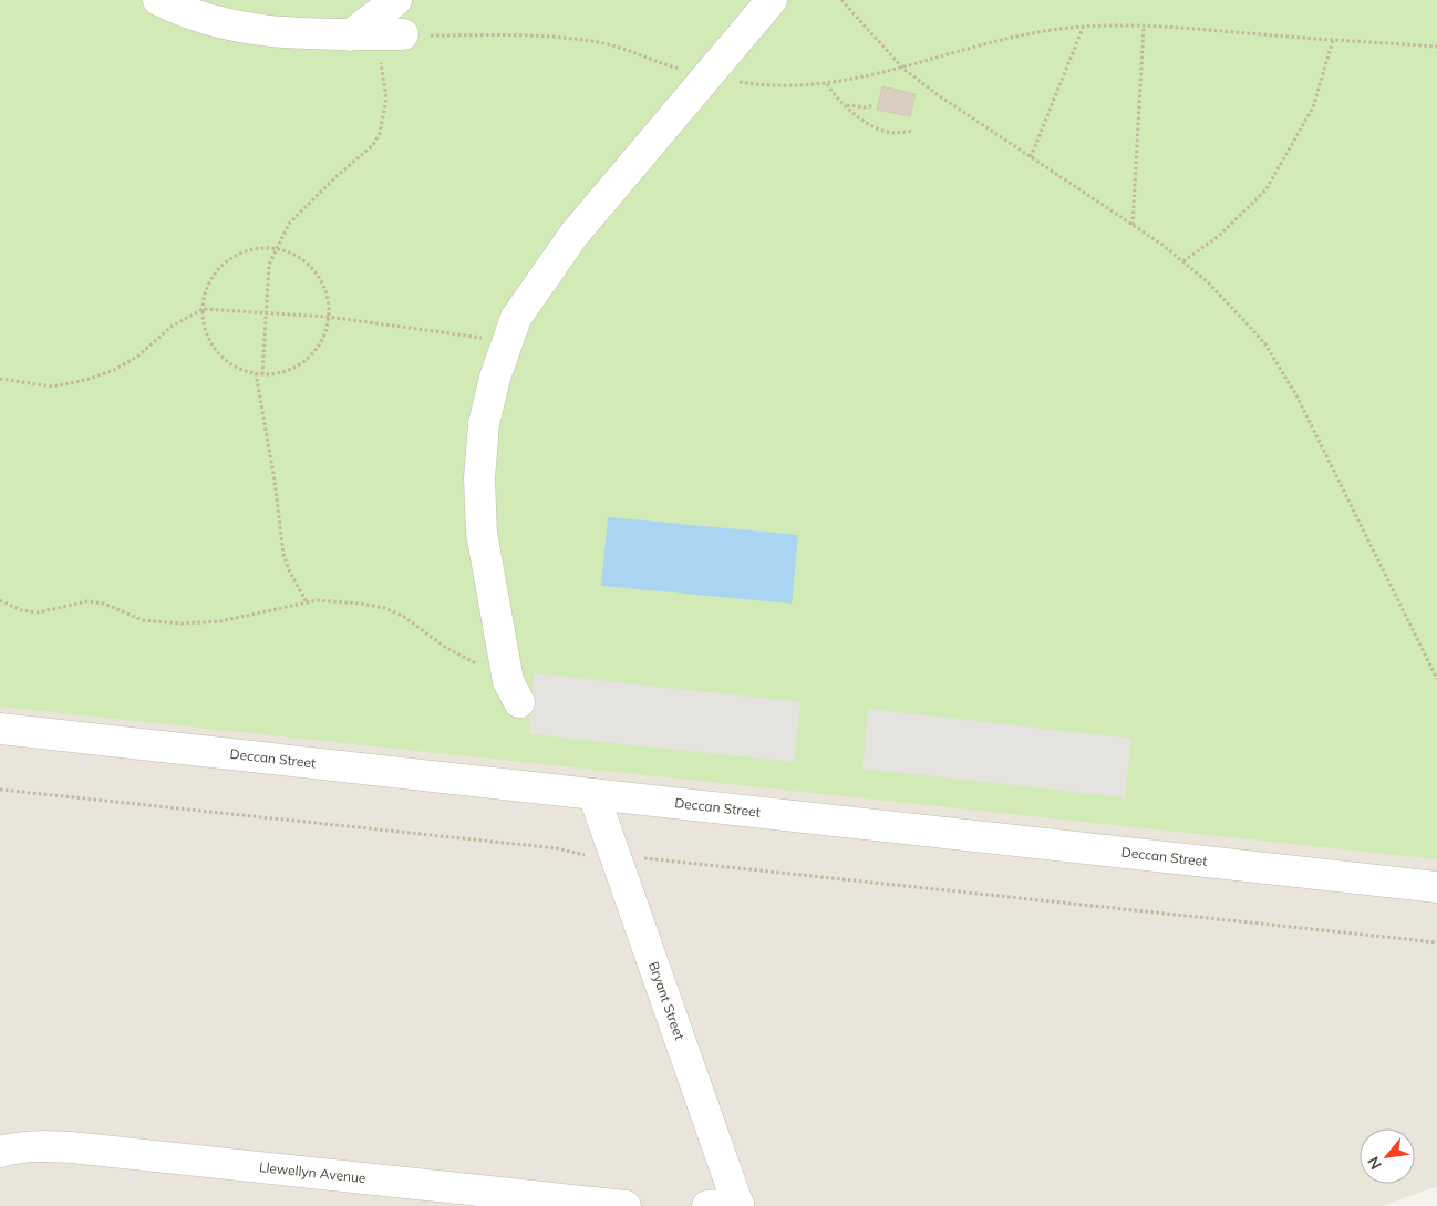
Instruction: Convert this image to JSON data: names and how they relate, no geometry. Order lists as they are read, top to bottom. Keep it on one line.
{"streets":{"street":["Deccan Street","Bryant Street","Llewellyn Avenue"]},"crossings":[["Deccan Street","Bryant Street"]],"north":"bottom left"}
